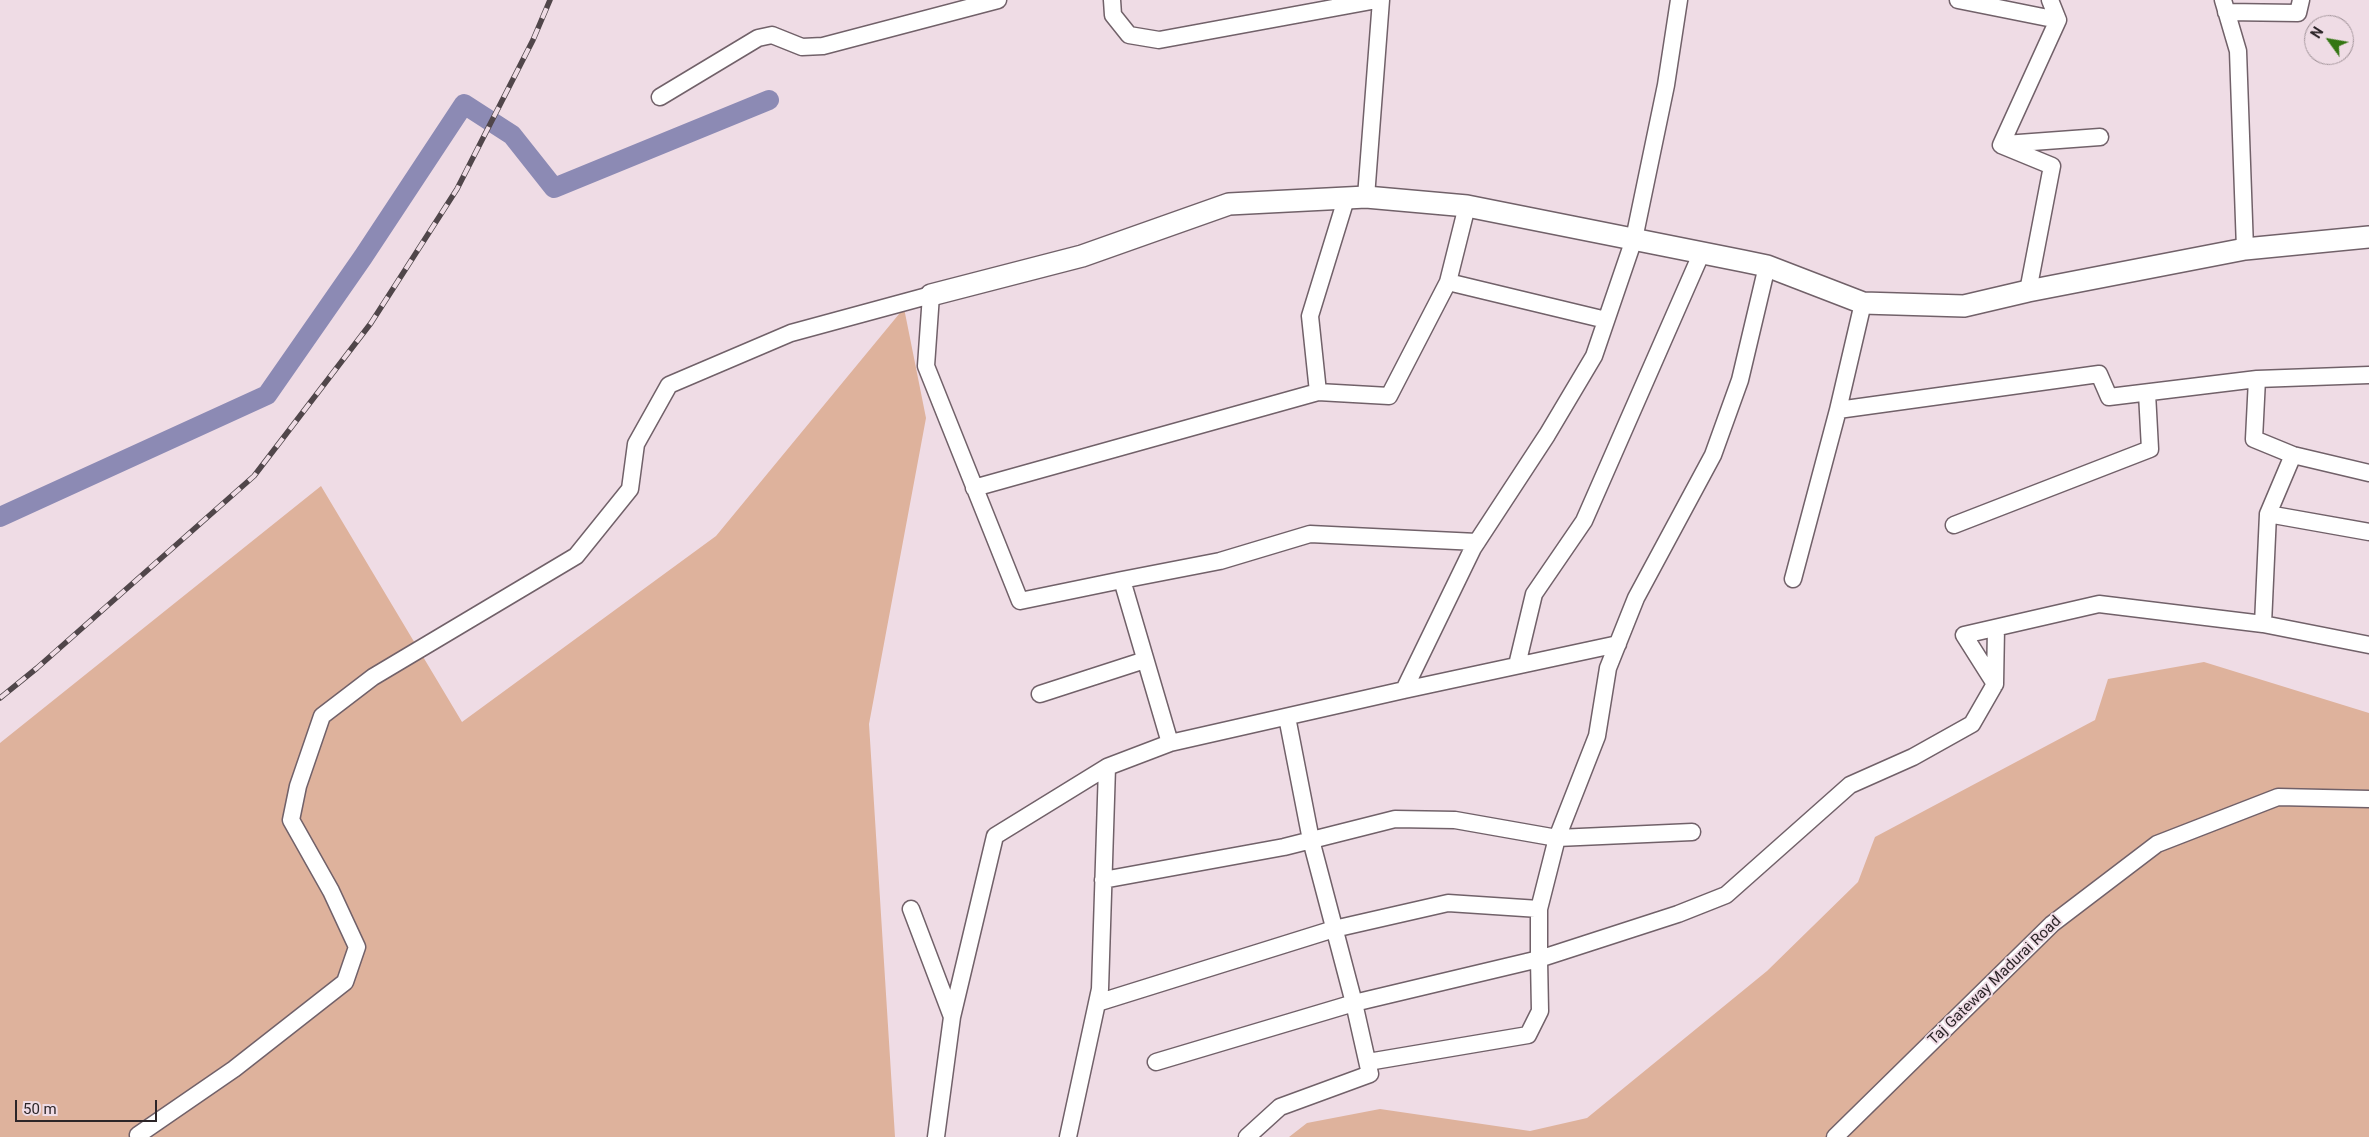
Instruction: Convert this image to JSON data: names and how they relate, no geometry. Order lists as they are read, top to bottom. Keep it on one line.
{"streets":{"street":["Taj Gateway Madurai Road"]},"scale_bar":"50 m","north":"top left"}
